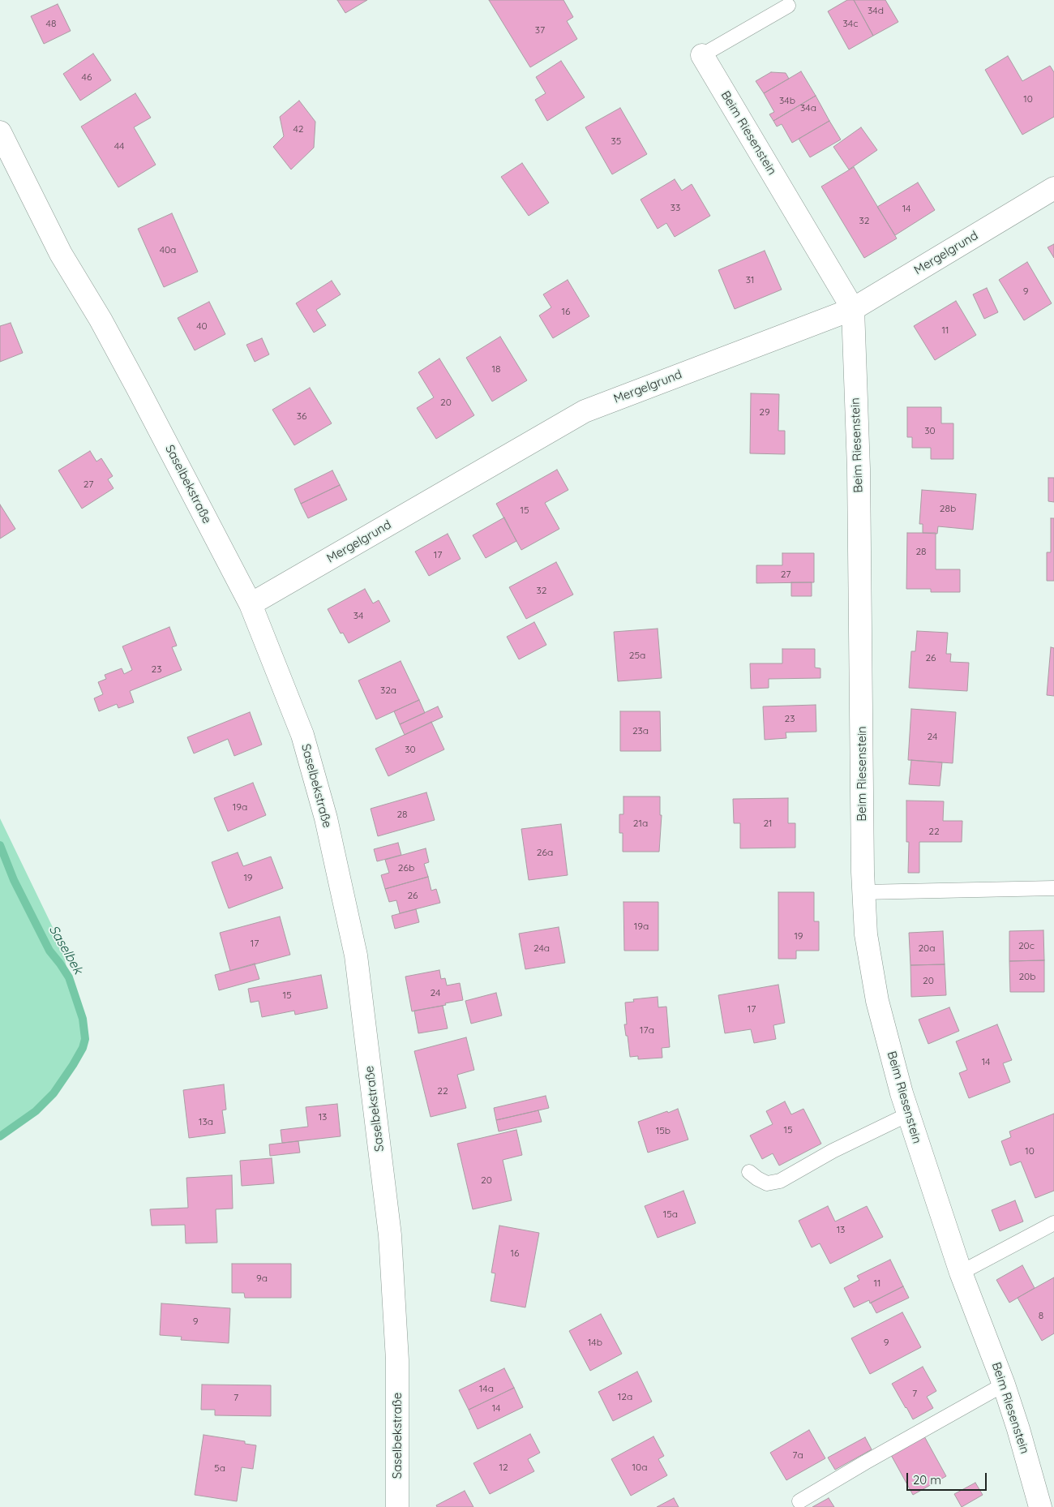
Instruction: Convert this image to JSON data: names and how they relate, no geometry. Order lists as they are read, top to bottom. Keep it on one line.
{"streets":{"street":["Beim Riesenstein","Mergelgrund","Saselbekstraße"]},"crossings":[["Beim Riesenstein","Mergelgrund"],["Mergelgrund","Saselbekstraße"]],"water":["Saselbek"],"house_numbers":["34d","48","34c","37","46","10","34b","34a","42","35","44","33","14","32","40a","31","9","16","40","11","18","20","29","36","30","27","28b","15","28","17","27","32","34","25a","26","23","32a","23","23a","24","30","19a","28","21a","21","22","26a","26b","19","26","19a","19","17","20c","24a","20a","20b","20","24","15","17","17a","14","22","13","13a","15","15b","10","20","15a","13","16","9a","11","8","9","14b","9","14a","7","12a","7","14","7a","12","10a","5a"],"scale_bar":"20 m"}
